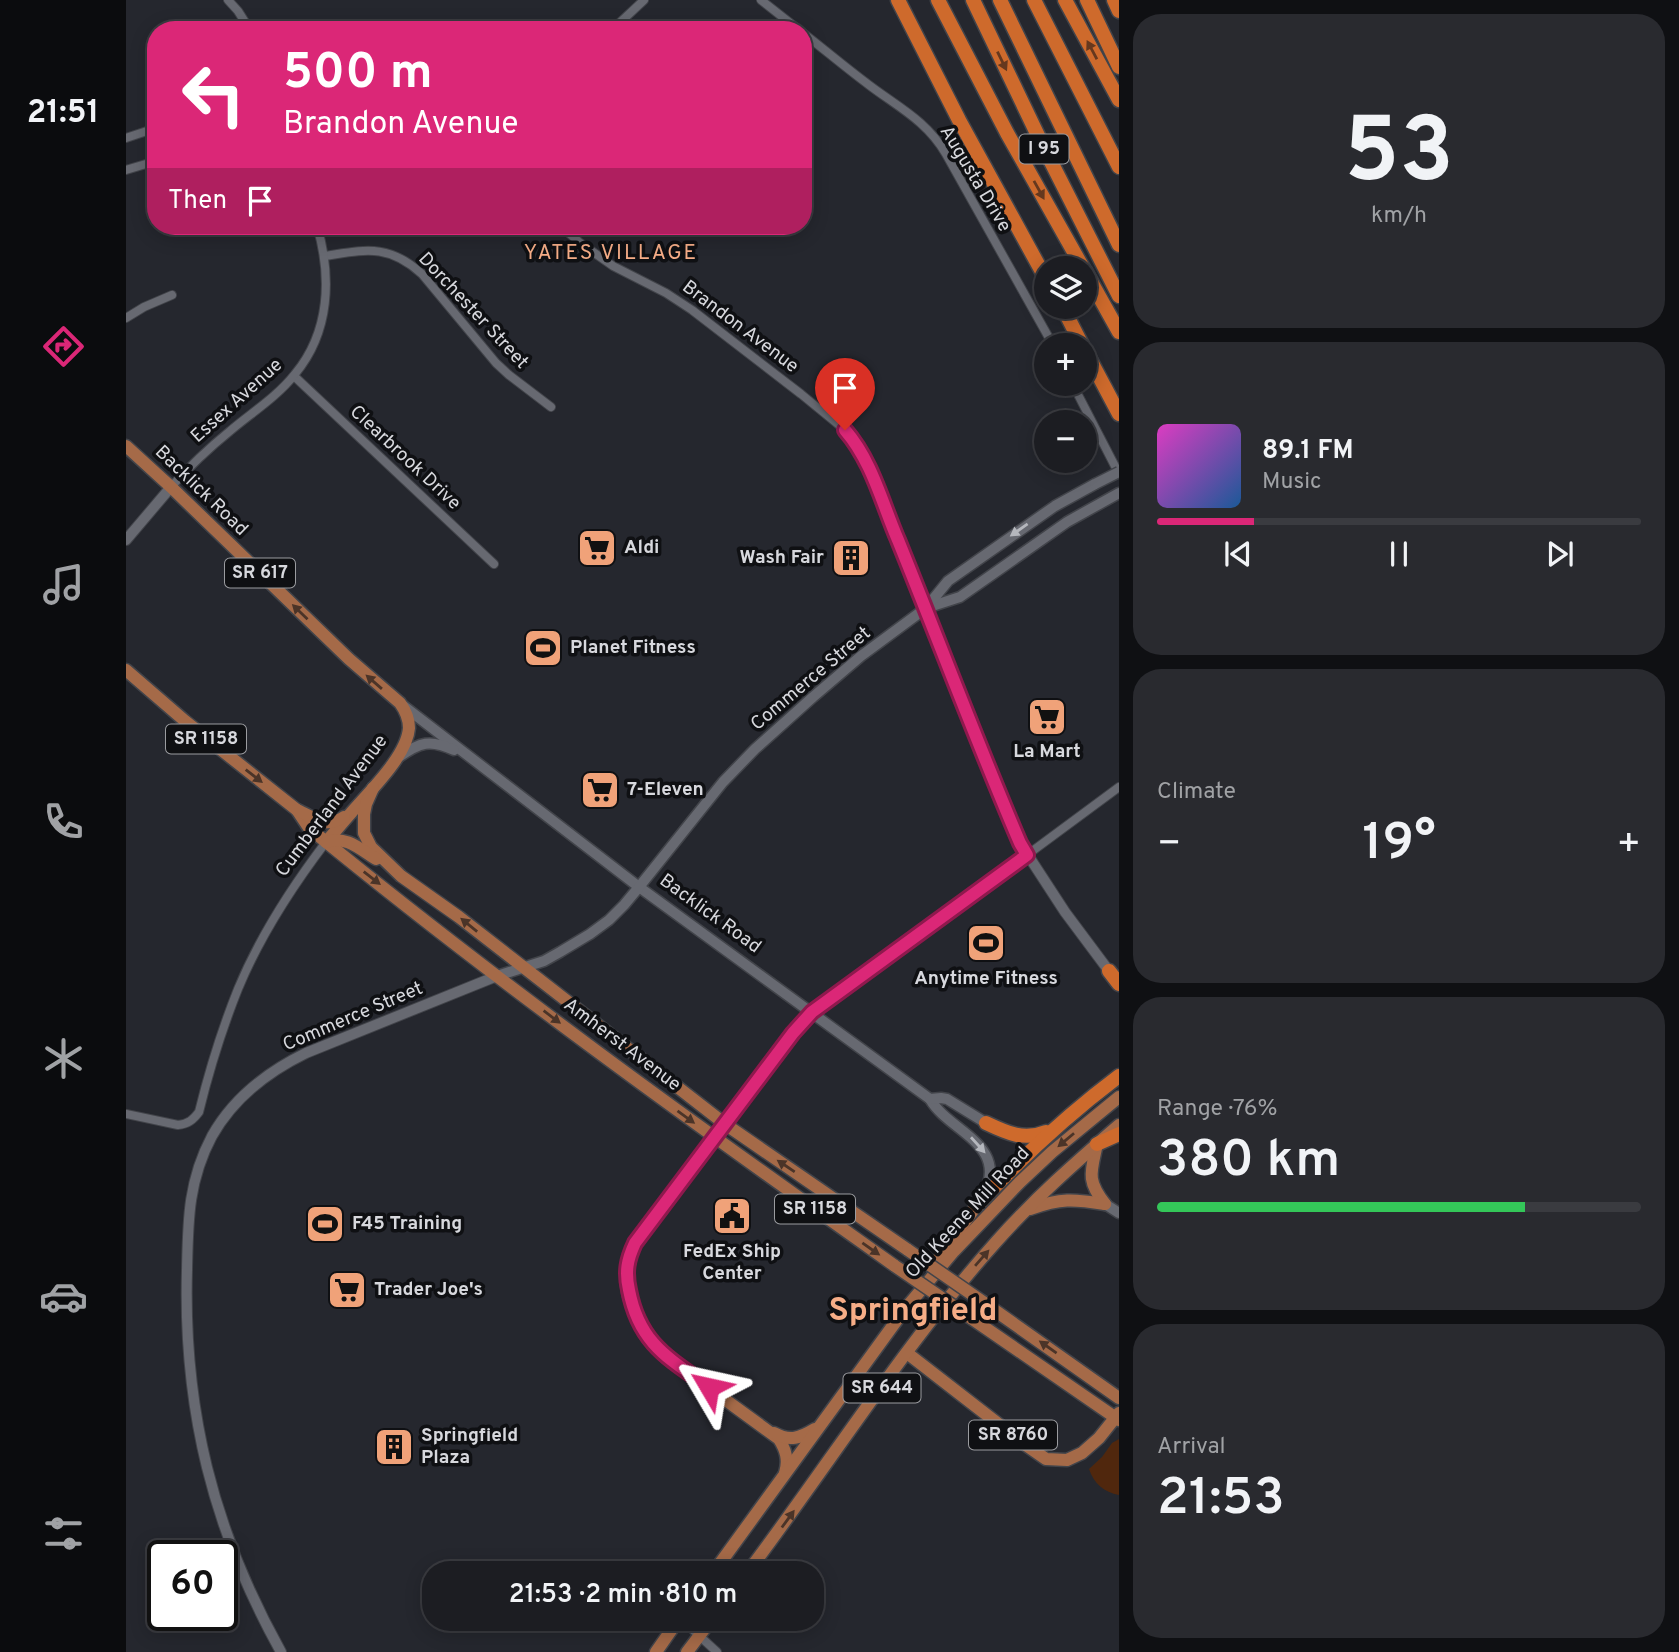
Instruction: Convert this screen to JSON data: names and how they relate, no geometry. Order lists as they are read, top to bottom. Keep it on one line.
{"streets":{"highway":["I 95"],"main road":["Backlick Road","SR 617","Commerce Street","SR 1158","Cumberland Avenue","Amherst Avenue","Old Keene Mill Road","SR 644","SR 8760"],"street":["Augusta Drive","Dorchester Street","Brandon Avenue","Essex Avenue","Clearbrook Drive"]},"crossings":[["Dorchester Street","Essex Avenue"],["Brandon Avenue","Commerce Street"],["Essex Avenue","Clearbrook Drive"],["Essex Avenue","Backlick Road"],["Backlick Road","Commerce Street"],["Backlick Road","Cumberland Avenue"],["Commerce Street","Amherst Avenue"],["Cumberland Avenue","Amherst Avenue"],["Amherst Avenue","SR 8760"],["Old Keene Mill Road","SR 8760"]],"districts":["YATES VILLAGE","Springfield"],"places":{"supermarket":["Aldi","La Mart","7-Eleven","Trader Joe's"],"building":["Wash Fair","Springfield Plaza"],"sports":["Planet Fitness","Anytime Fitness","F45 Training"],"public building":["FedEx Ship Center"]},"page":{"tabs":"21:51","tile":[["53","km/h"],"Climate",["Range · 76%","380 km"],["Arrival","21:53"]],"turn":["500 m","Brandon Avenue"],"then":"Then","map_buttons":["+","−"],"song":["89.1 FM","Music"],"heat":["−","19°","+"],"limit":"60","trip":"21:53 · 2 min · 810 m"}}
